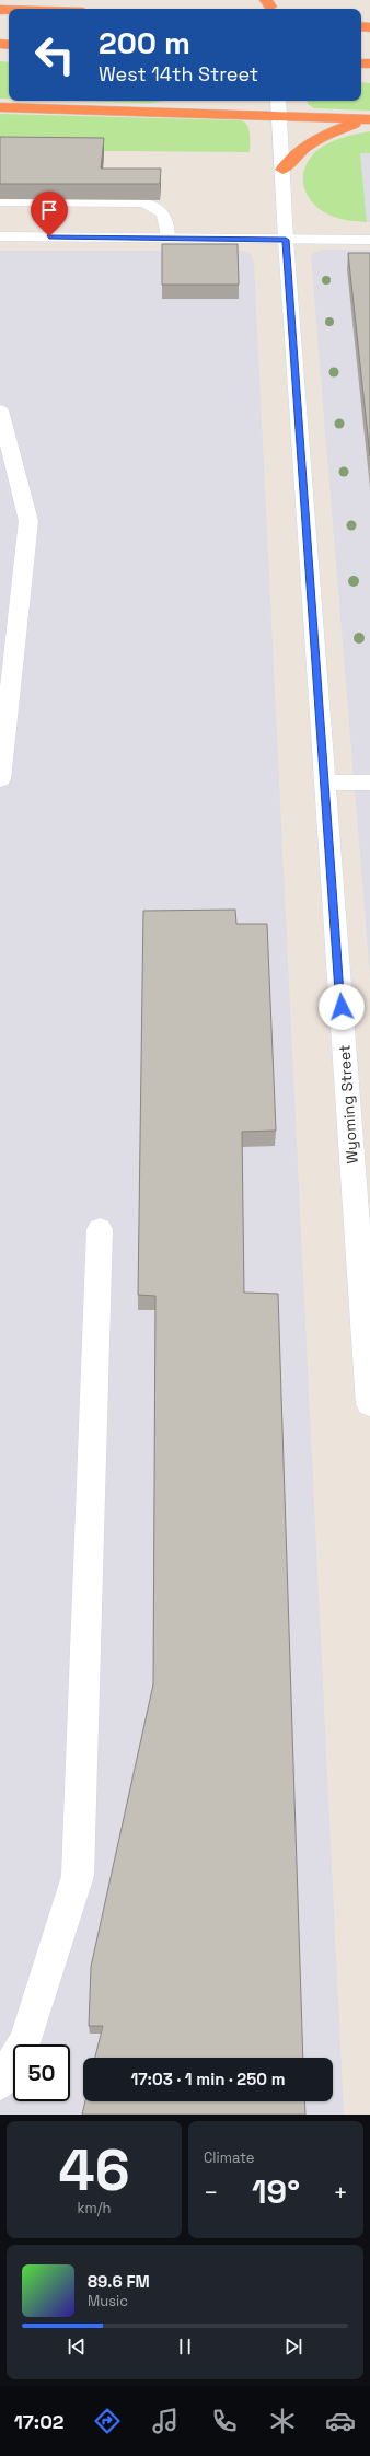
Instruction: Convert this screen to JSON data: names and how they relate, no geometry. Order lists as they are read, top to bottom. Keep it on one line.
{"streets":{"main road":["Wyoming Street"]},"page":{"turn":["200 m","West 14th Street"],"limit":"50","trip":"17:03 · 1 min · 250 m","tile":[["46","km/h"],"Climate"],"heat":["−","19°","+"],"song":["89.6 FM","Music"],"tabs":"17:02"}}
